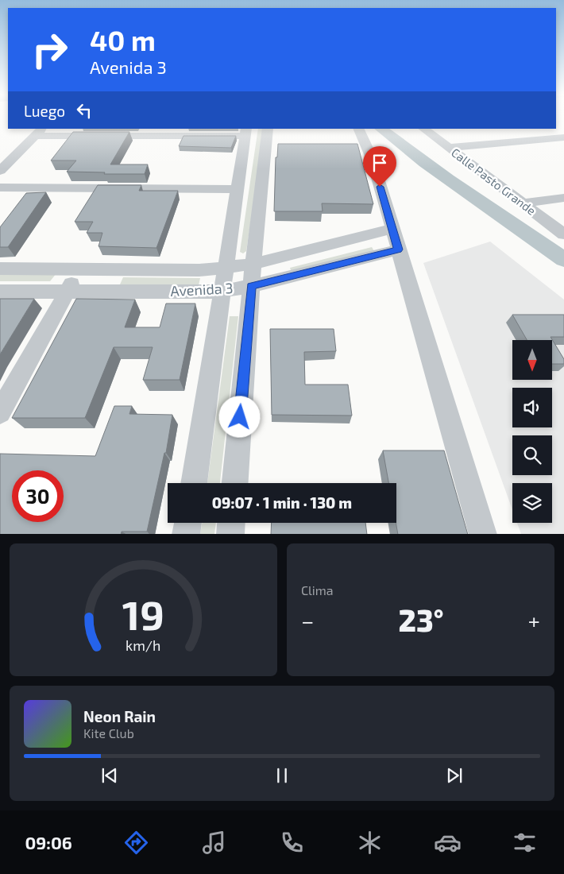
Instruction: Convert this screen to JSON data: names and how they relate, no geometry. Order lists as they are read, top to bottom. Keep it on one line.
{"streets":{"street":["Calle Pasto Grande","Avenida 3"]},"north":"bottom","page":{"turn":["40 m","Avenida 3"],"then":"Luego","limit":"30","trip":"09:07 · 1 min · 130 m","tile":"Clima","heat":["−","23°","+"],"song":["Neon Rain","Kite Club"],"tabs":"09:06","gauge":["19","km/h"]}}
